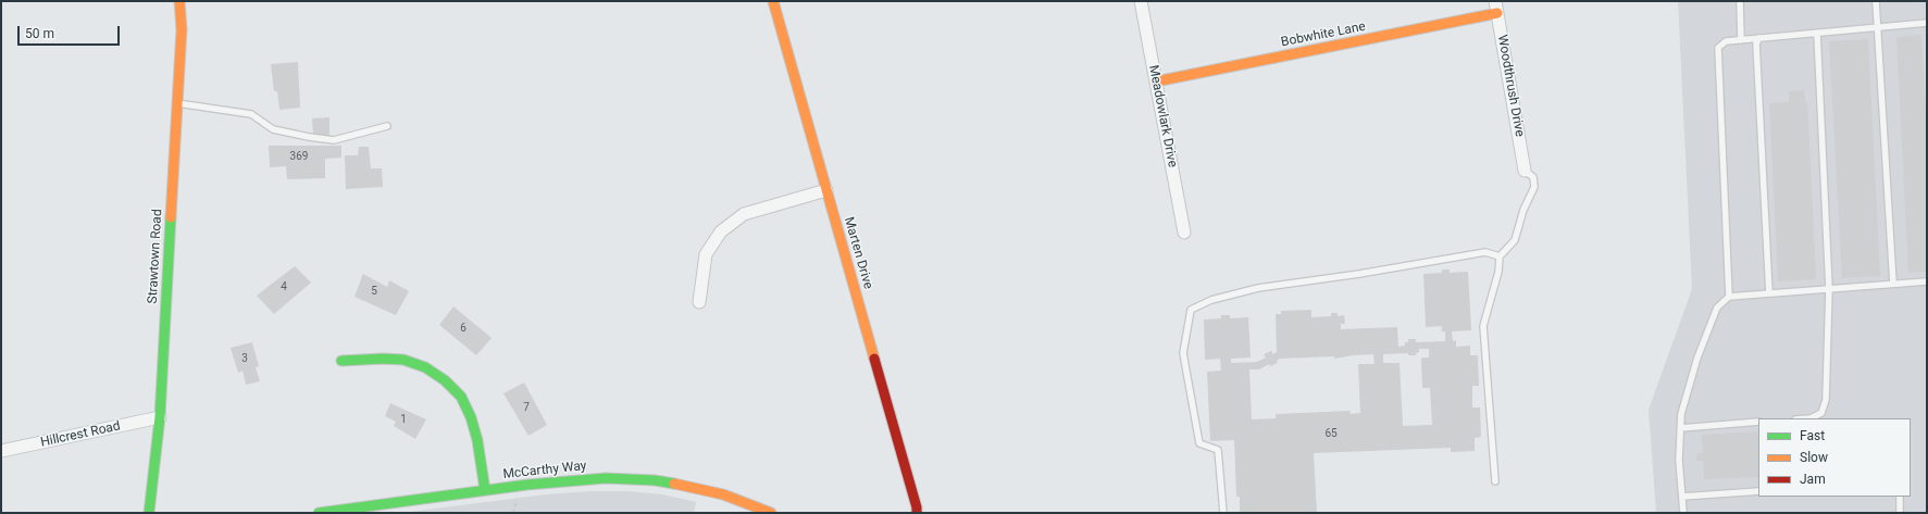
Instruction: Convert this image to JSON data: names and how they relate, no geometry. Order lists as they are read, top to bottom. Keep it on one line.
{"streets":{"street":["Bobwhite Lane","Woodthrush Drive","Meadowlark Drive","Marten Drive","Strawtown Road","Hillcrest Road","McCarthy Way"]},"crossings":[["Bobwhite Lane","Woodthrush Drive"],["Bobwhite Lane","Meadowlark Drive"],["Strawtown Road","Hillcrest Road"]],"house_numbers":["369","4","5","6","3","7","1","65"],"legend":["Fast","Slow","Jam"],"scale_bar":"50 m"}
